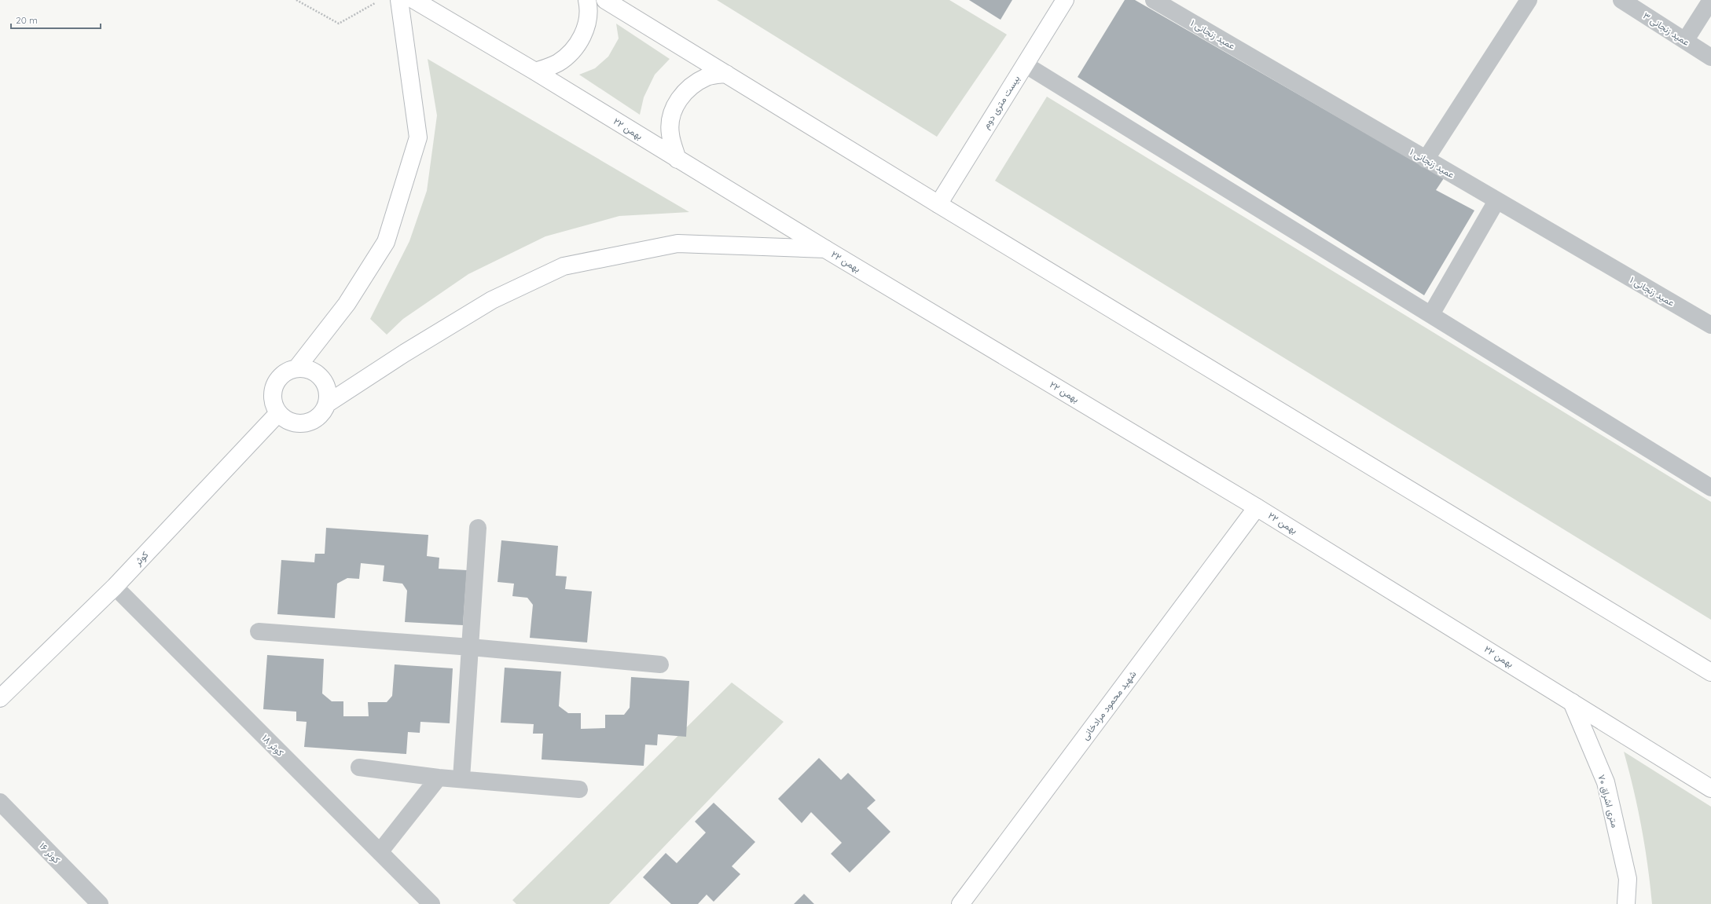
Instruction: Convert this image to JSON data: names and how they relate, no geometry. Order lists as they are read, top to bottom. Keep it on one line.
{"streets":{"main road":["بیست متری دوم","۲۲ بهمن","کوثر","شهید محمود مرادخانی","۷۰ متری اشراق"],"street":["عمید زنجانی ۳","عمید زنجانی ۱","کوثر ۱۸","کوثر ۱۶"]},"crossings":[["۲۲ بهمن","شهید محمود مرادخانی"],["۲۲ بهمن","۷۰ متری اشراق"],["کوثر","کوثر ۱۸"]],"scale_bar":"20 m"}
